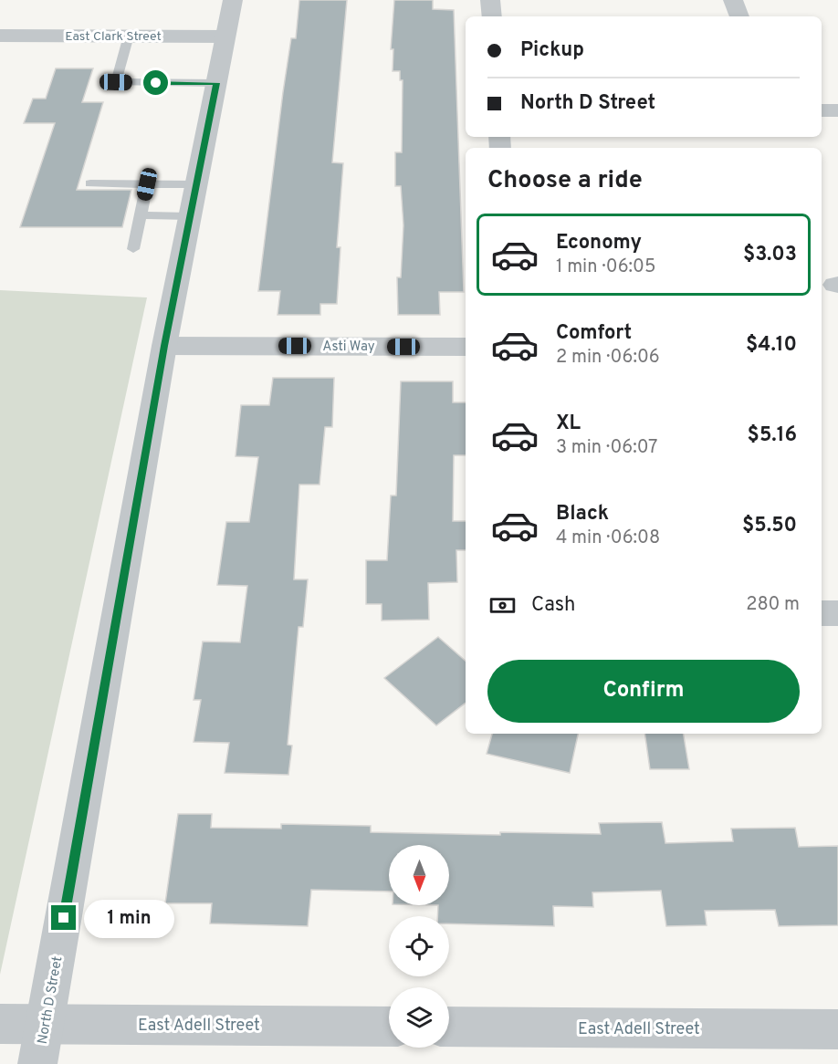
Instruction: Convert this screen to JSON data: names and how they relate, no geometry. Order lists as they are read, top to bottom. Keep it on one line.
{"streets":{"street":["East Clark Street","Asti Way","North D Street","East Adell Street"]},"crossings":[["East Clark Street","North D Street"],["Asti Way","North D Street"],["North D Street","East Adell Street"]],"north":"bottom","page":{"banner":["Pickup","North D Street"],"heading":"Choose a ride","list":[{"name":"Economy","note":"1 min · 06:05","value":"$3.03"},{"name":"Comfort","note":"2 min · 06:06","value":"$4.10"},{"name":"XL","note":"3 min · 06:07","value":"$5.16"},{"name":"Black","note":"4 min · 06:08","value":"$5.50"}],"pay":["Cash","280 m"],"buttons":"Confirm","bubble":"1 min"}}
